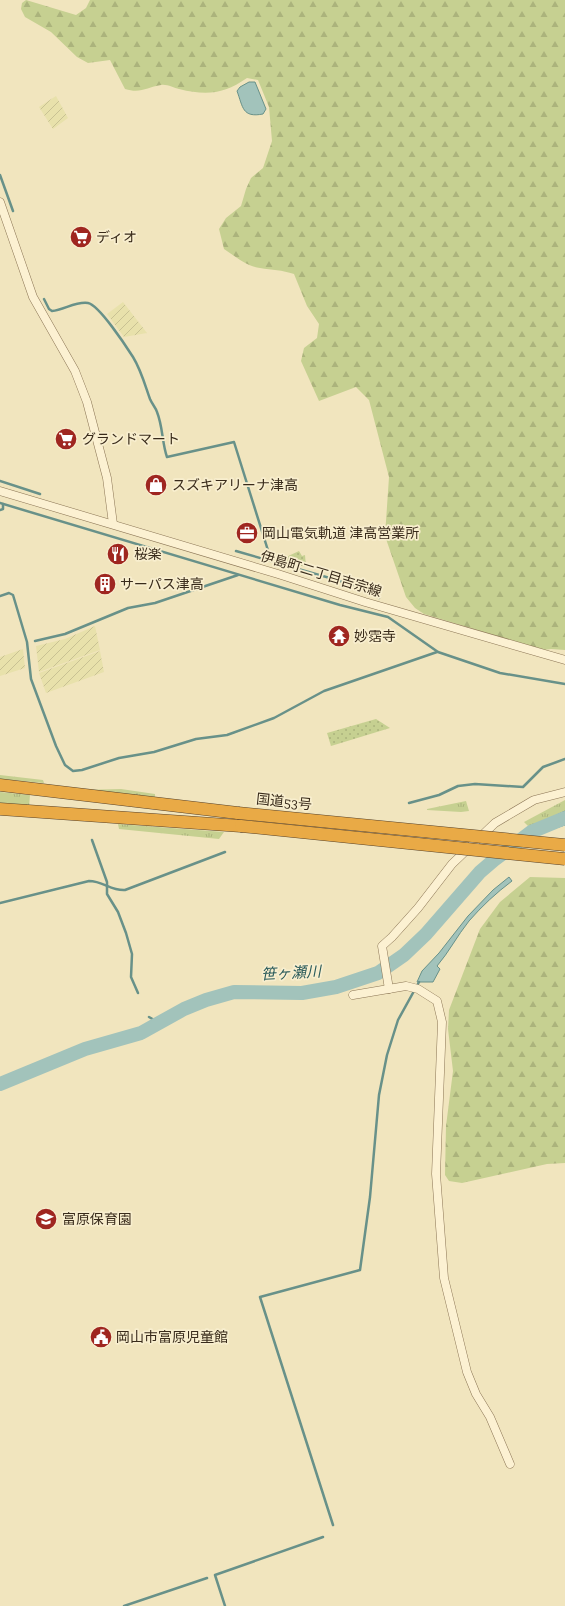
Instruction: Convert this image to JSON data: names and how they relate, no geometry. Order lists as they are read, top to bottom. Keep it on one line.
{"streets":{"highway":["国道53号"],"street":["伊島町二丁目吉宗線"]},"water":["笹ヶ瀬川"],"places":{"supermarket":["ディオ","グランドマート"],"shop":["スズキアリーナ津高"],"office":["岡山電気軌道 津高営業所"],"restaurant":["桜楽"],"building":["サーパス津高"],"temple":["妙霑寺"],"school or university":["富原保育園"],"public building":["岡山市富原児童館"]}}
